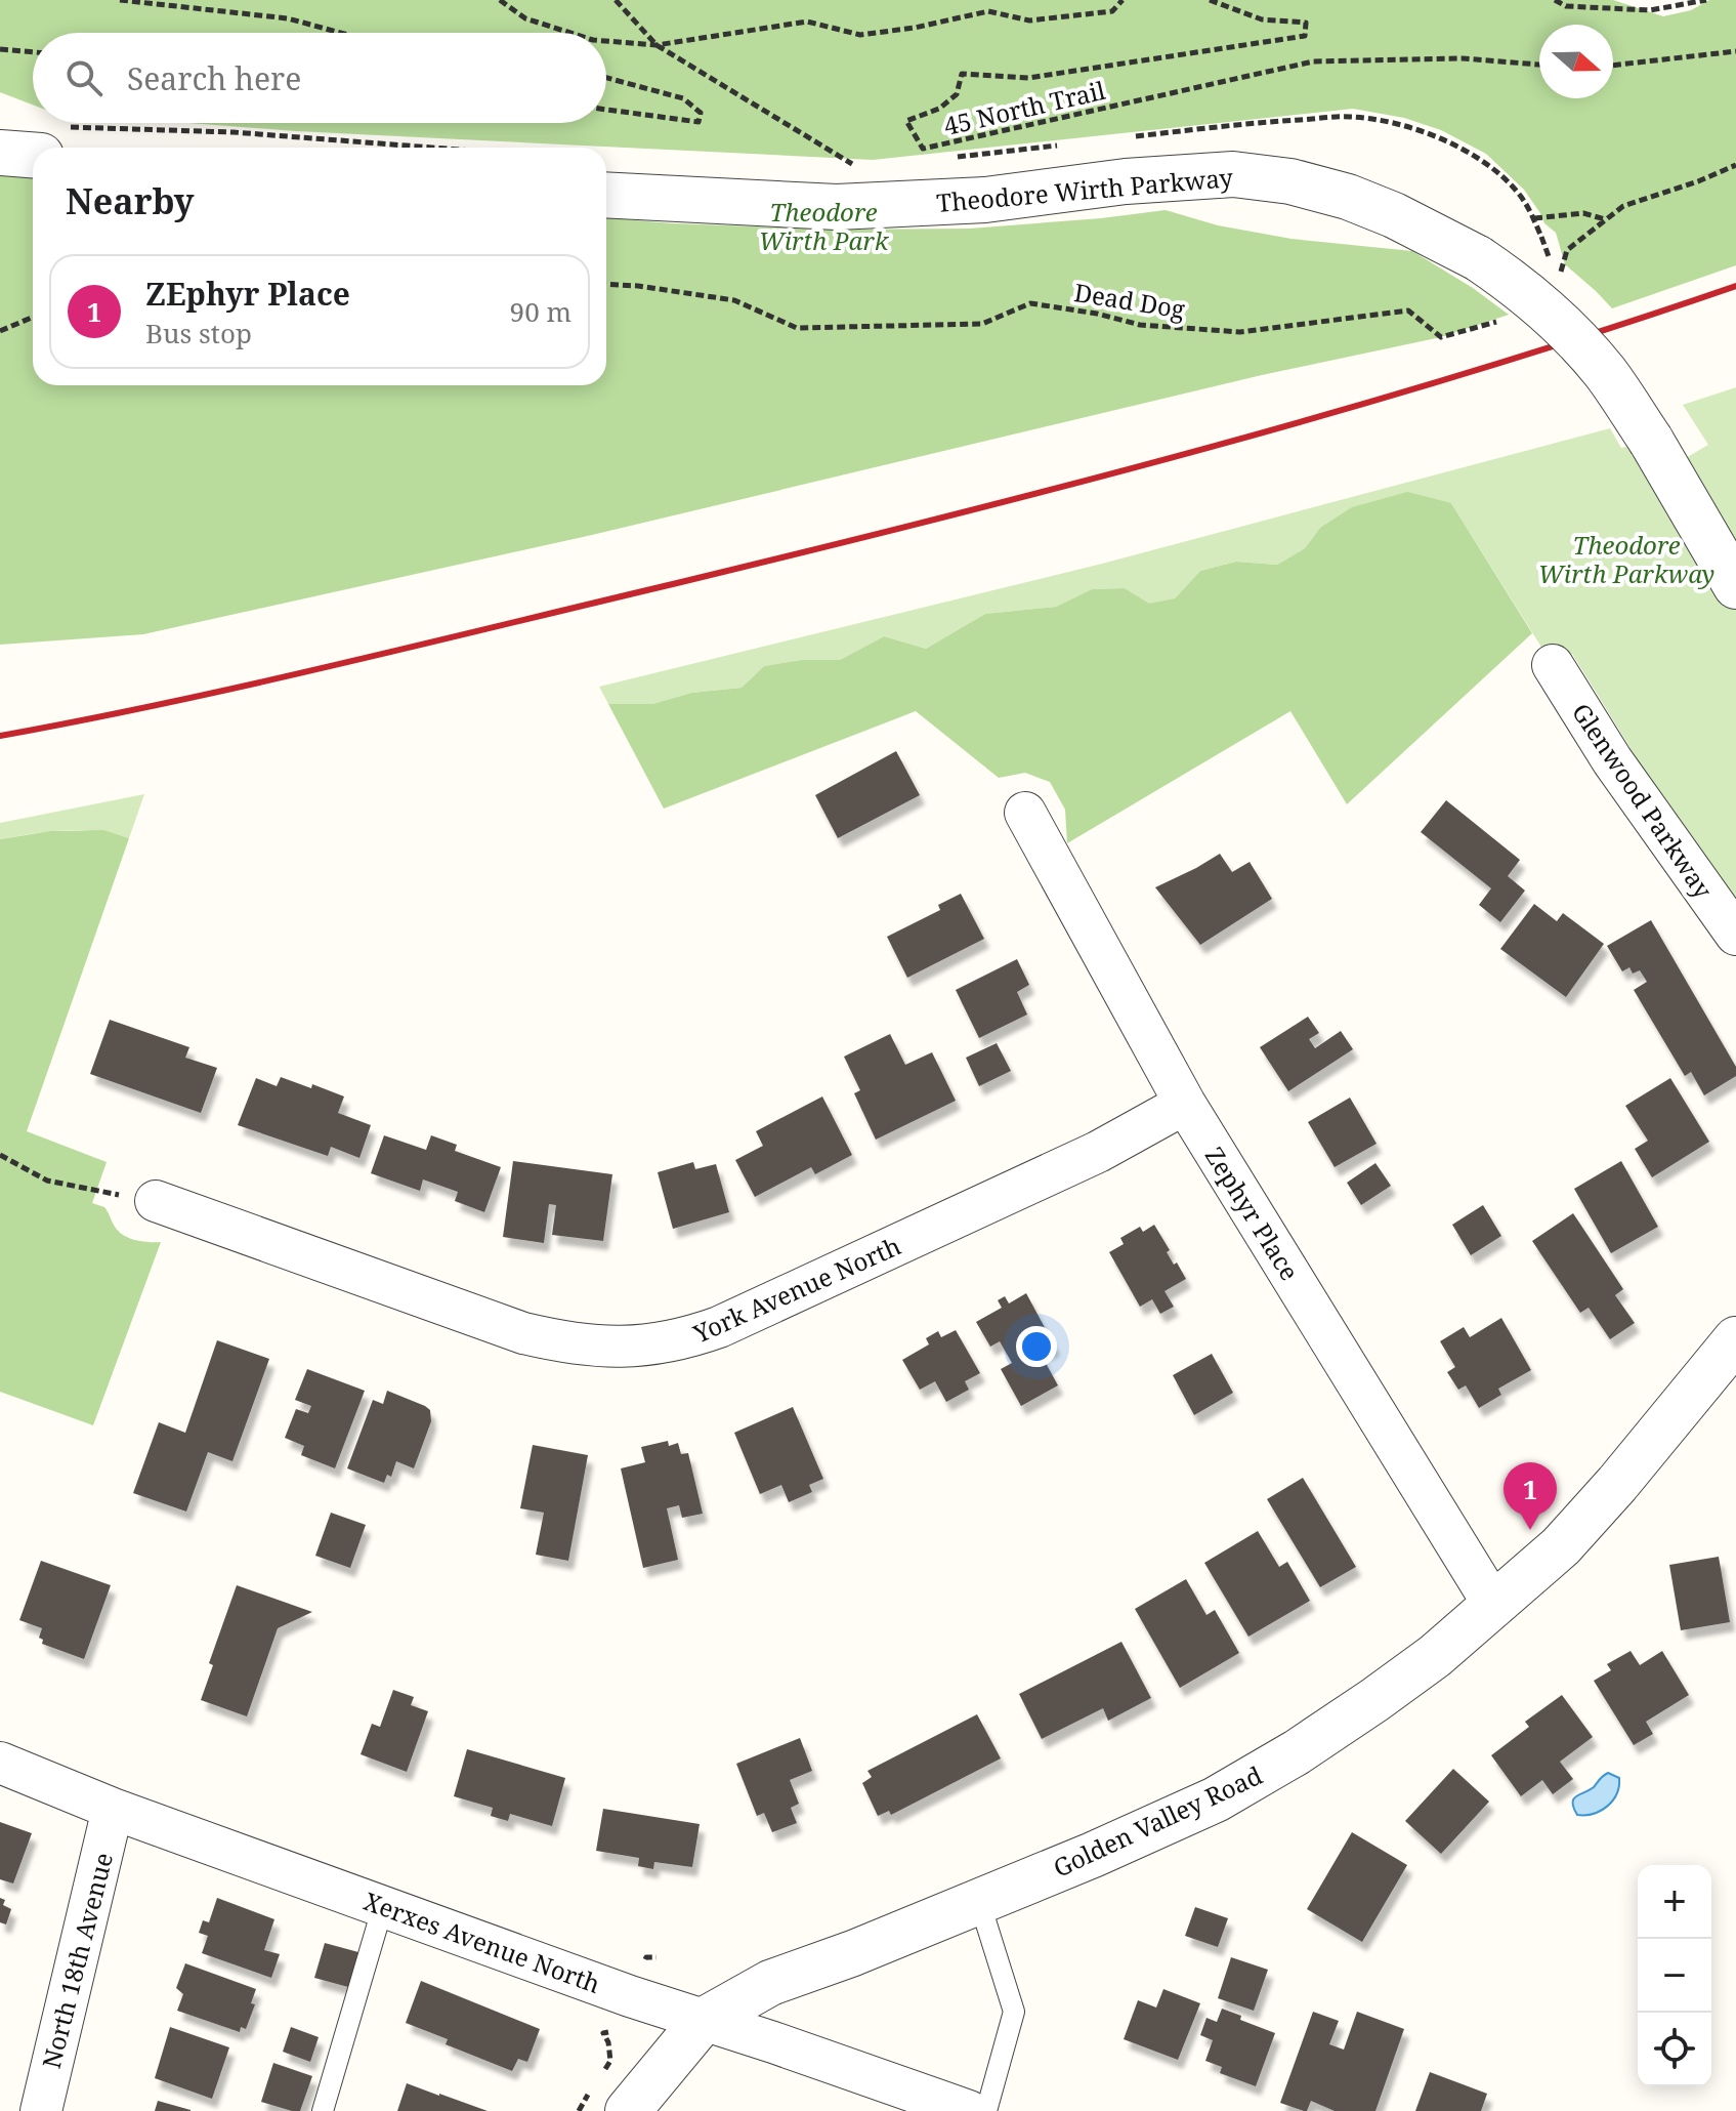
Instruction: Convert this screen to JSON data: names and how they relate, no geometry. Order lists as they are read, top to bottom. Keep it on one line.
{"streets":{"street":["Theodore Wirth Parkway","Glenwood Parkway","Zephyr Place","York Avenue North","Golden Valley Road","Xerxes Avenue North","North 18th Avenue"],"path":["45 North Trail","Dead Dog"]},"crossings":[["Zephyr Place","York Avenue North"],["Zephyr Place","Golden Valley Road"],["Golden Valley Road","Xerxes Avenue North"],["Xerxes Avenue North","North 18th Avenue"]],"parks":["Theodore Wirth Park","Theodore Wirth Parkway"],"north":"right","page":{"search":"Search here","heading":"Nearby","list":[{"mark":"1","name":"ZEphyr Place","note":"Bus stop","value":"90 m"}],"pins":"1","map_buttons":["+","−"]}}
